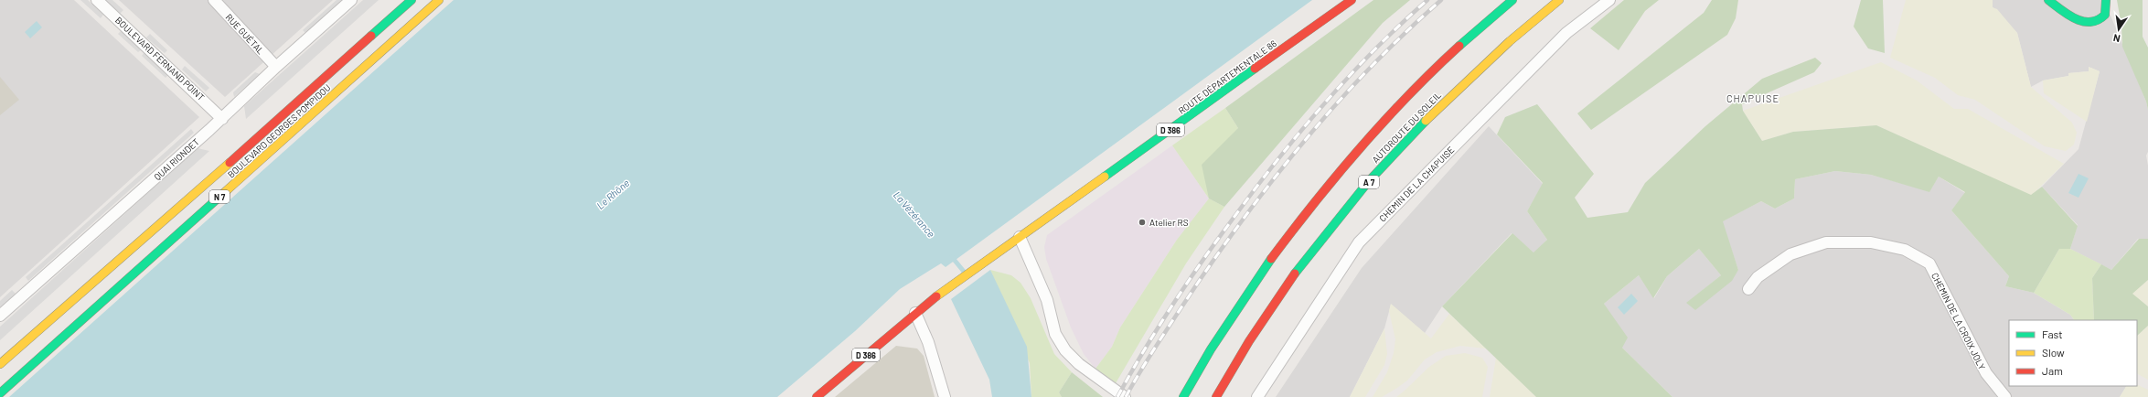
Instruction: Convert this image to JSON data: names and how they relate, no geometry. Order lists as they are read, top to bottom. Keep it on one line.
{"streets":{"main road":["ROUTE DÉPARTEMENTALE 86","AUTOROUTE DU SOLEIL","D 386","BOULEVARD GEORGES POMPIDOU","A 7","N 7"],"street":["RUE GUÉTAL","BOULEVARD FERNAND POINT","QUAI RIONDET","CHEMIN DE LA CHAPUISE","CHEMIN DE LA CROIX JOLY"]},"crossings":[["RUE GUÉTAL","QUAI RIONDET"],["BOULEVARD FERNAND POINT","QUAI RIONDET"],["ROUTE DÉPARTEMENTALE 86","D 386"]],"districts":["CHAPUISE"],"water":["Le Rhône","La Vézérance"],"places":["Atelier RS"],"legend":["Fast","Slow","Jam"],"north":"bottom"}
